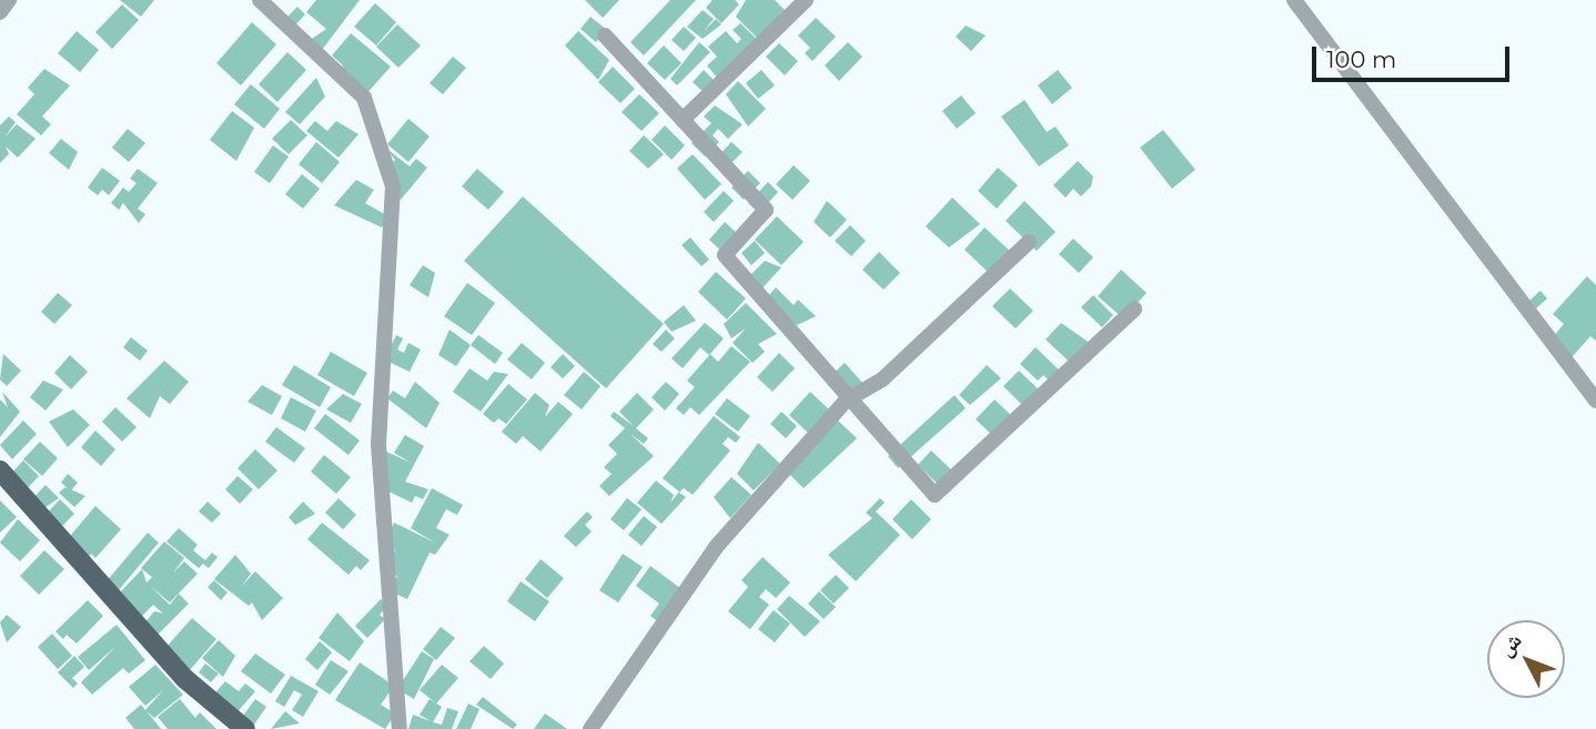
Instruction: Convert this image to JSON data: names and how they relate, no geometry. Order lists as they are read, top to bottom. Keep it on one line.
{"scale_bar":"100 m","north":"top left"}
